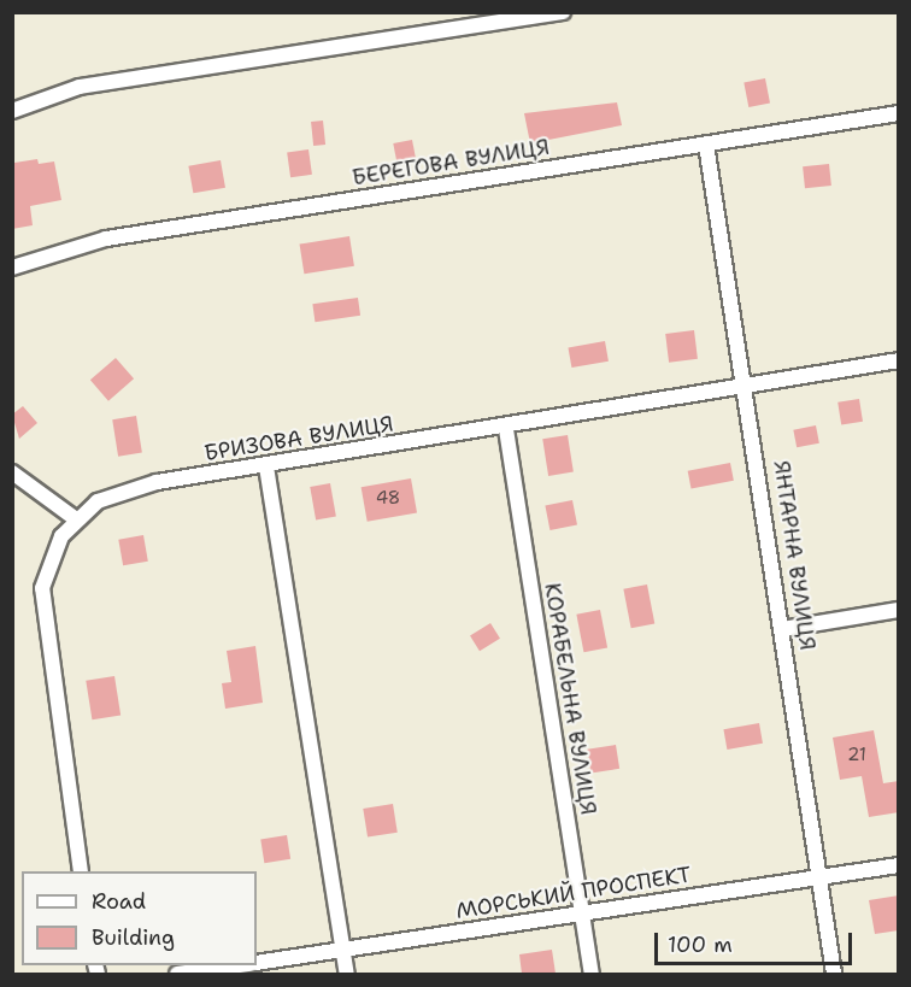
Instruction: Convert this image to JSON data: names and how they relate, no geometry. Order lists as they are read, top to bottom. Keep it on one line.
{"streets":{"street":["БЕРЕГОВА ВУЛИЦЯ","БРИЗОВА ВУЛИЦЯ","ЯНТАРНА ВУЛИЦЯ","КОРАБЕЛЬНА ВУЛИЦЯ","МОРСЬКИЙ ПРОСПЕКТ"]},"crossings":[["БЕРЕГОВА ВУЛИЦЯ","ЯНТАРНА ВУЛИЦЯ"],["БРИЗОВА ВУЛИЦЯ","ЯНТАРНА ВУЛИЦЯ"],["БРИЗОВА ВУЛИЦЯ","КОРАБЕЛЬНА ВУЛИЦЯ"],["ЯНТАРНА ВУЛИЦЯ","МОРСЬКИЙ ПРОСПЕКТ"],["КОРАБЕЛЬНА ВУЛИЦЯ","МОРСЬКИЙ ПРОСПЕКТ"]],"house_numbers":["48","21"],"legend":["Road","Building"],"scale_bar":"100 m"}
